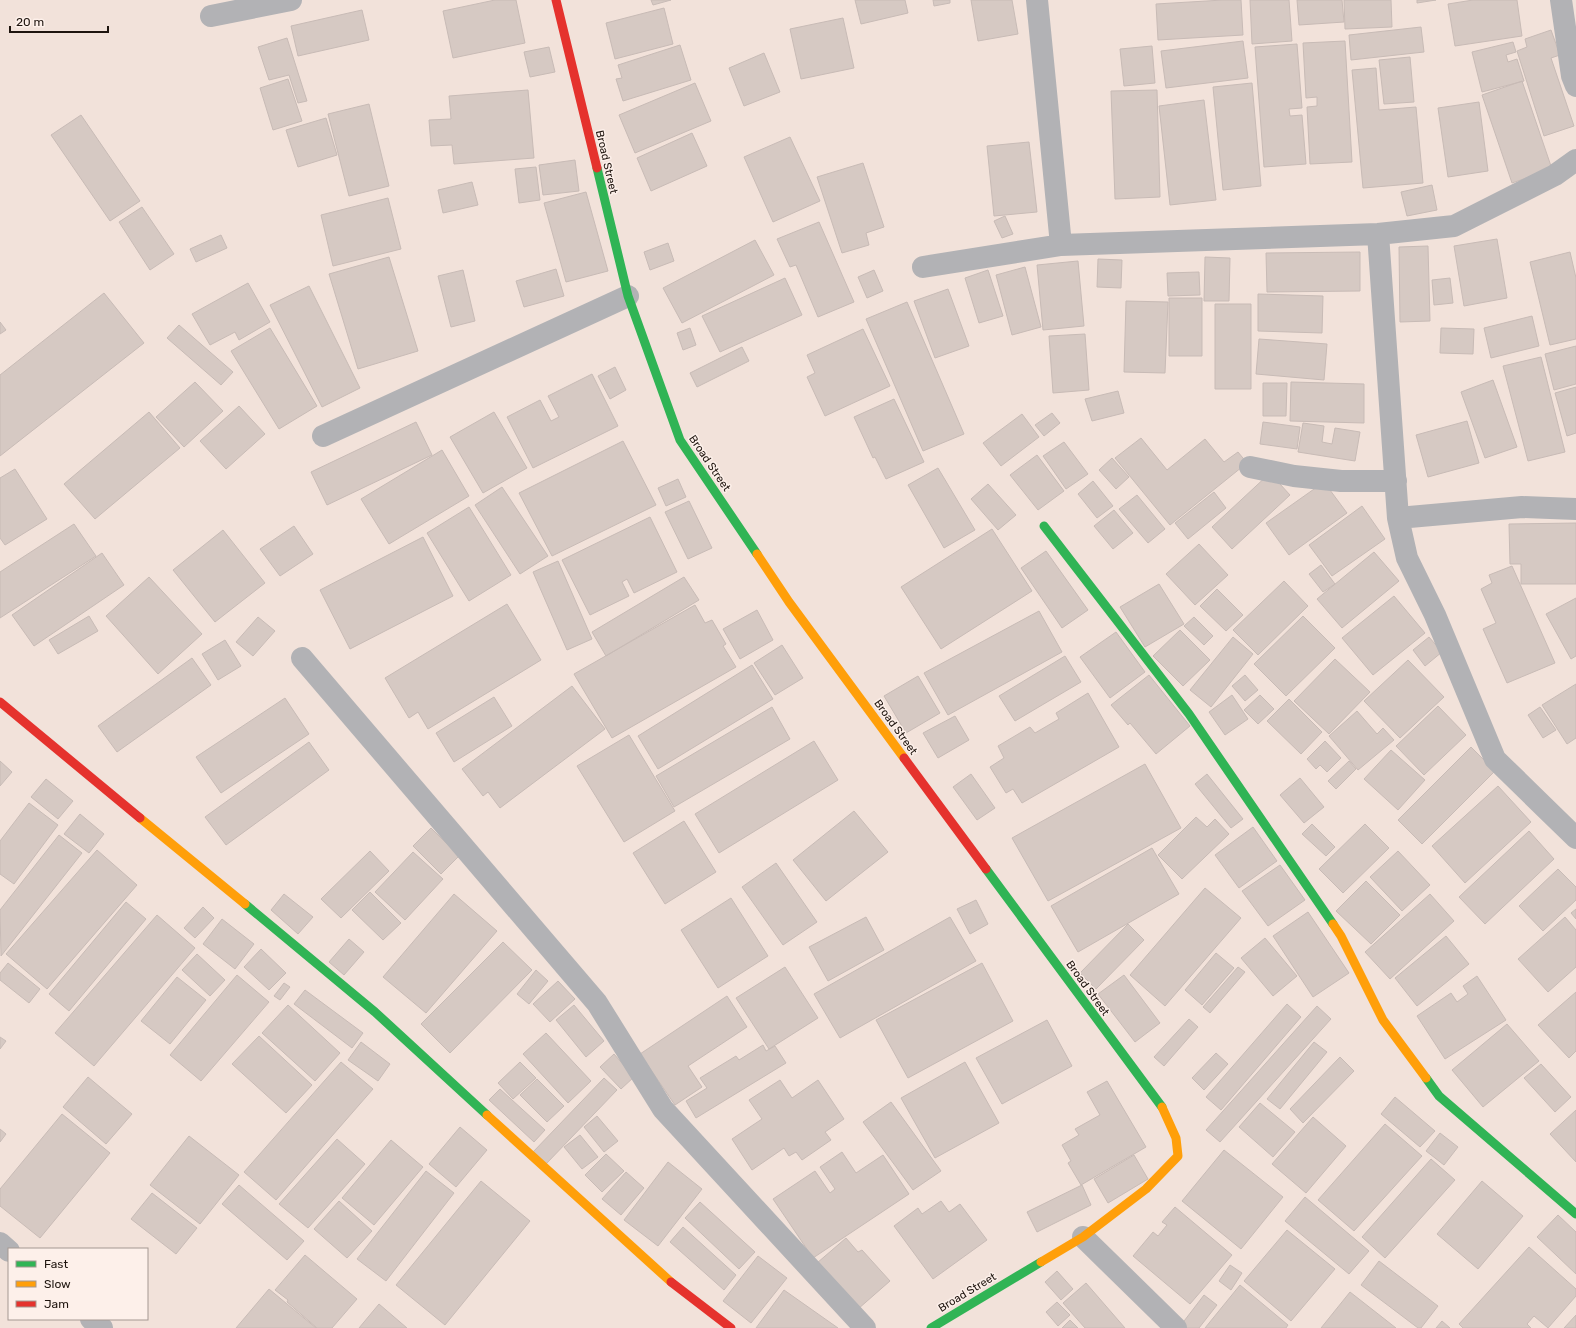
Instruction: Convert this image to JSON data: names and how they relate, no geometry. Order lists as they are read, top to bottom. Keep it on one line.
{"streets":{"street":["Broad Street"]},"legend":["Fast","Slow","Jam"],"scale_bar":"20 m"}
